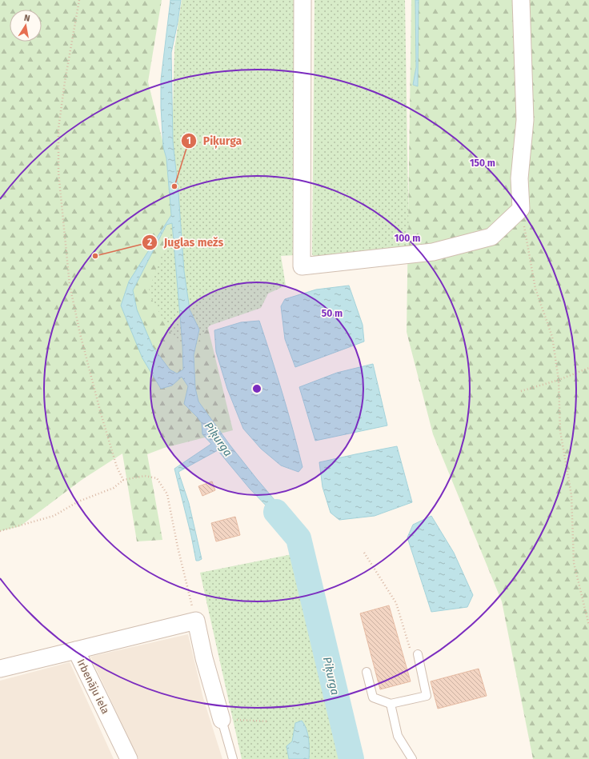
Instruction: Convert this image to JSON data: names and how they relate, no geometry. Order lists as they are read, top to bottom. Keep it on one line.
{"streets":{"street":["Irbenāju iela"]},"water":["Piķurga"],"places":["Piķurga","Juglas mežs"],"north":"top","rings":["150 m","100 m","50 m"]}
